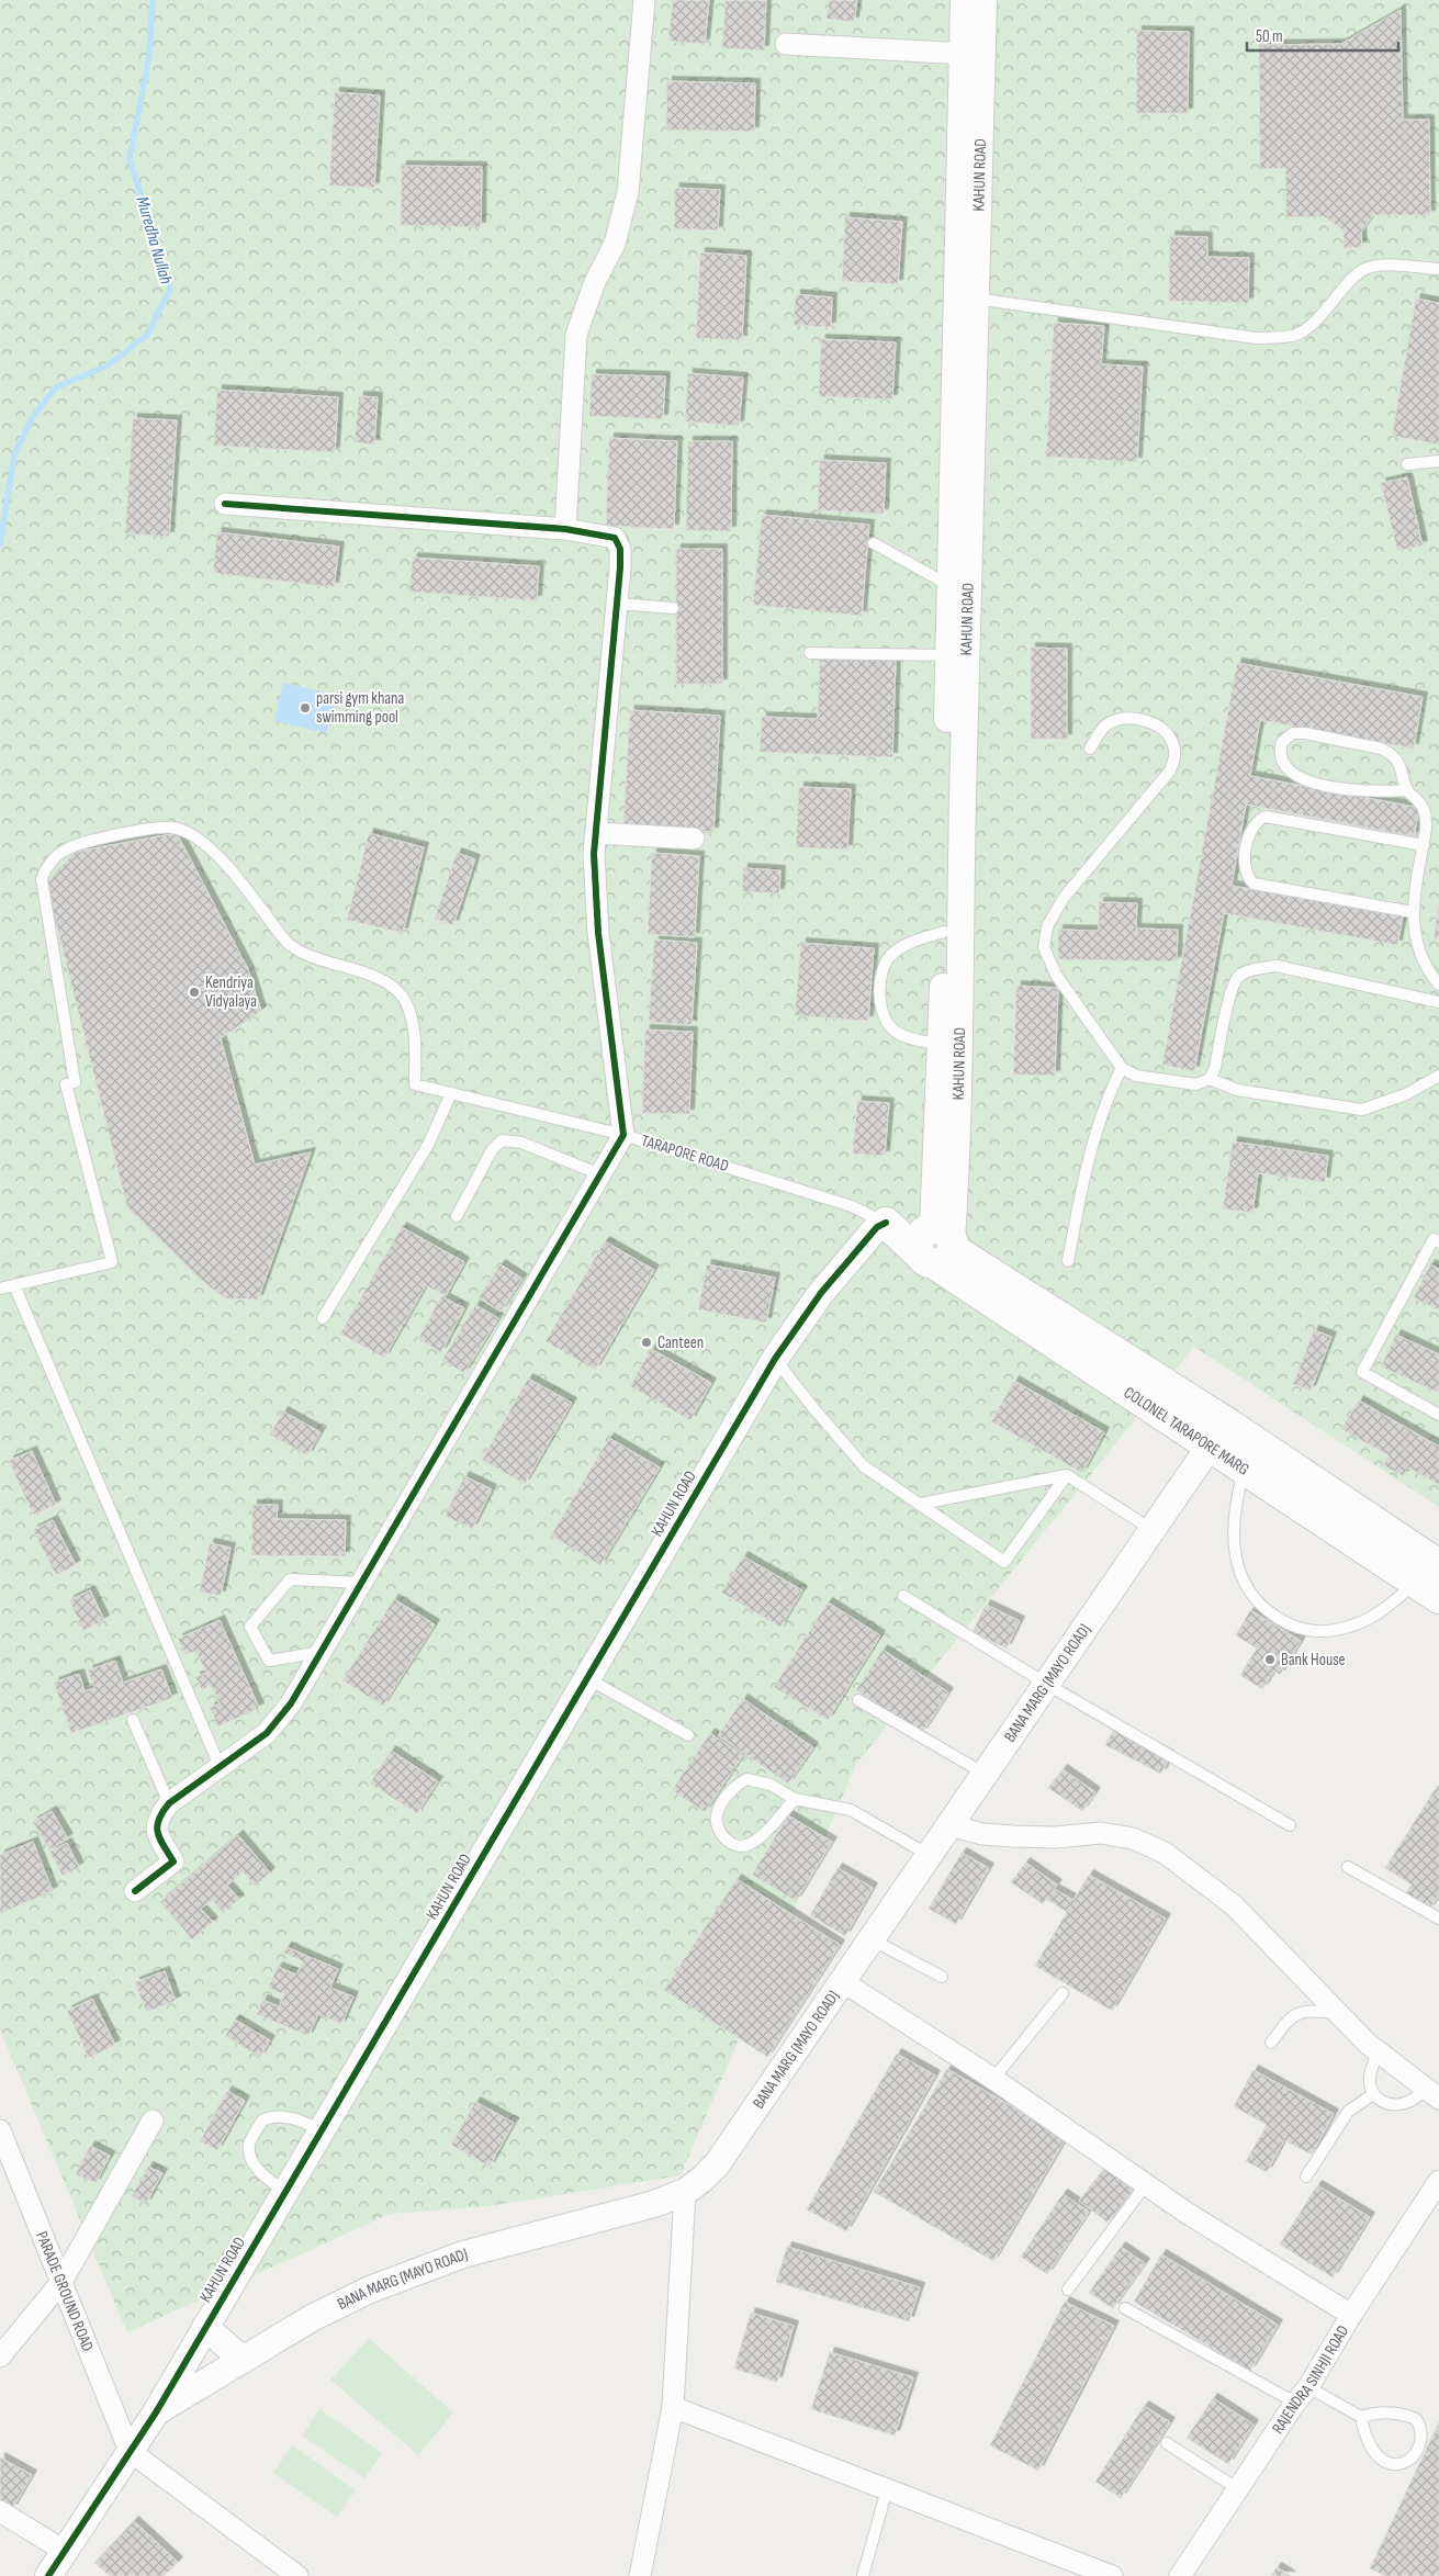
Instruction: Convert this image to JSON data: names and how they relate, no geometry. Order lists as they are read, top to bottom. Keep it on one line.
{"streets":{"main road":["COLONEL TARAPORE MARG"],"street":["KAHUN ROAD","BANA MARG (MAYO ROAD)","PARADE GROUND ROAD","RAJENDRA SINHJI ROAD"],"lane":["TARAPORE ROAD"]},"crossings":[["KAHUN ROAD","TARAPORE ROAD"],["KAHUN ROAD","COLONEL TARAPORE MARG"],["KAHUN ROAD","BANA MARG (MAYO ROAD)"],["KAHUN ROAD","PARADE GROUND ROAD"],["TARAPORE ROAD","COLONEL TARAPORE MARG"],["COLONEL TARAPORE MARG","BANA MARG (MAYO ROAD)"]],"water":["Muredha Nullah"],"places":["parsi gym khana swimming pool","Kendriya Vidyalaya","Canteen","Bank House"],"scale_bar":"50 m"}
